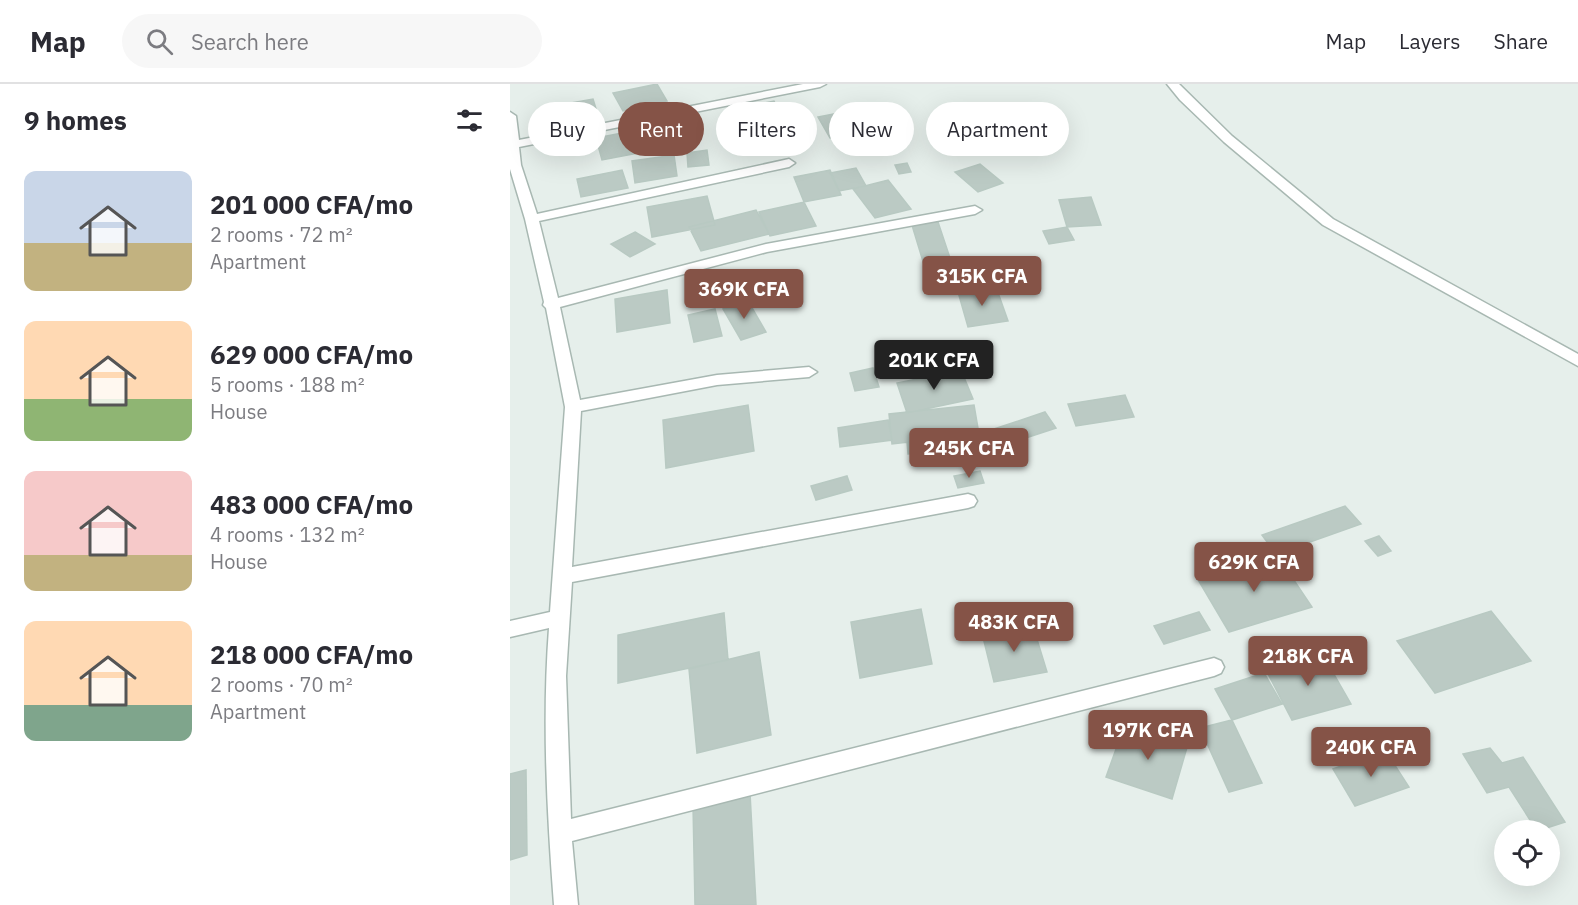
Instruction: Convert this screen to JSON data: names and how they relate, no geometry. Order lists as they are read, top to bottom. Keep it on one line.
{"page":{"header":"Map","search":"Search here","nav":["Map","Layers","Share"],"heading":"9 homes","chip":["Buy","Rent","Filters","New","Apartment"],"list":[{"name":"201 000 CFA/mo","note":"2 rooms · 72 m² · Apartment"},{"name":"629 000 CFA/mo","note":"5 rooms · 188 m² · House"},{"name":"483 000 CFA/mo","note":"4 rooms · 132 m² · House"},{"name":"218 000 CFA/mo","note":"2 rooms · 70 m² · Apartment"}],"price":["315K CFA","369K CFA","201K CFA","245K CFA","629K CFA","483K CFA","218K CFA","197K CFA","240K CFA"]}}
